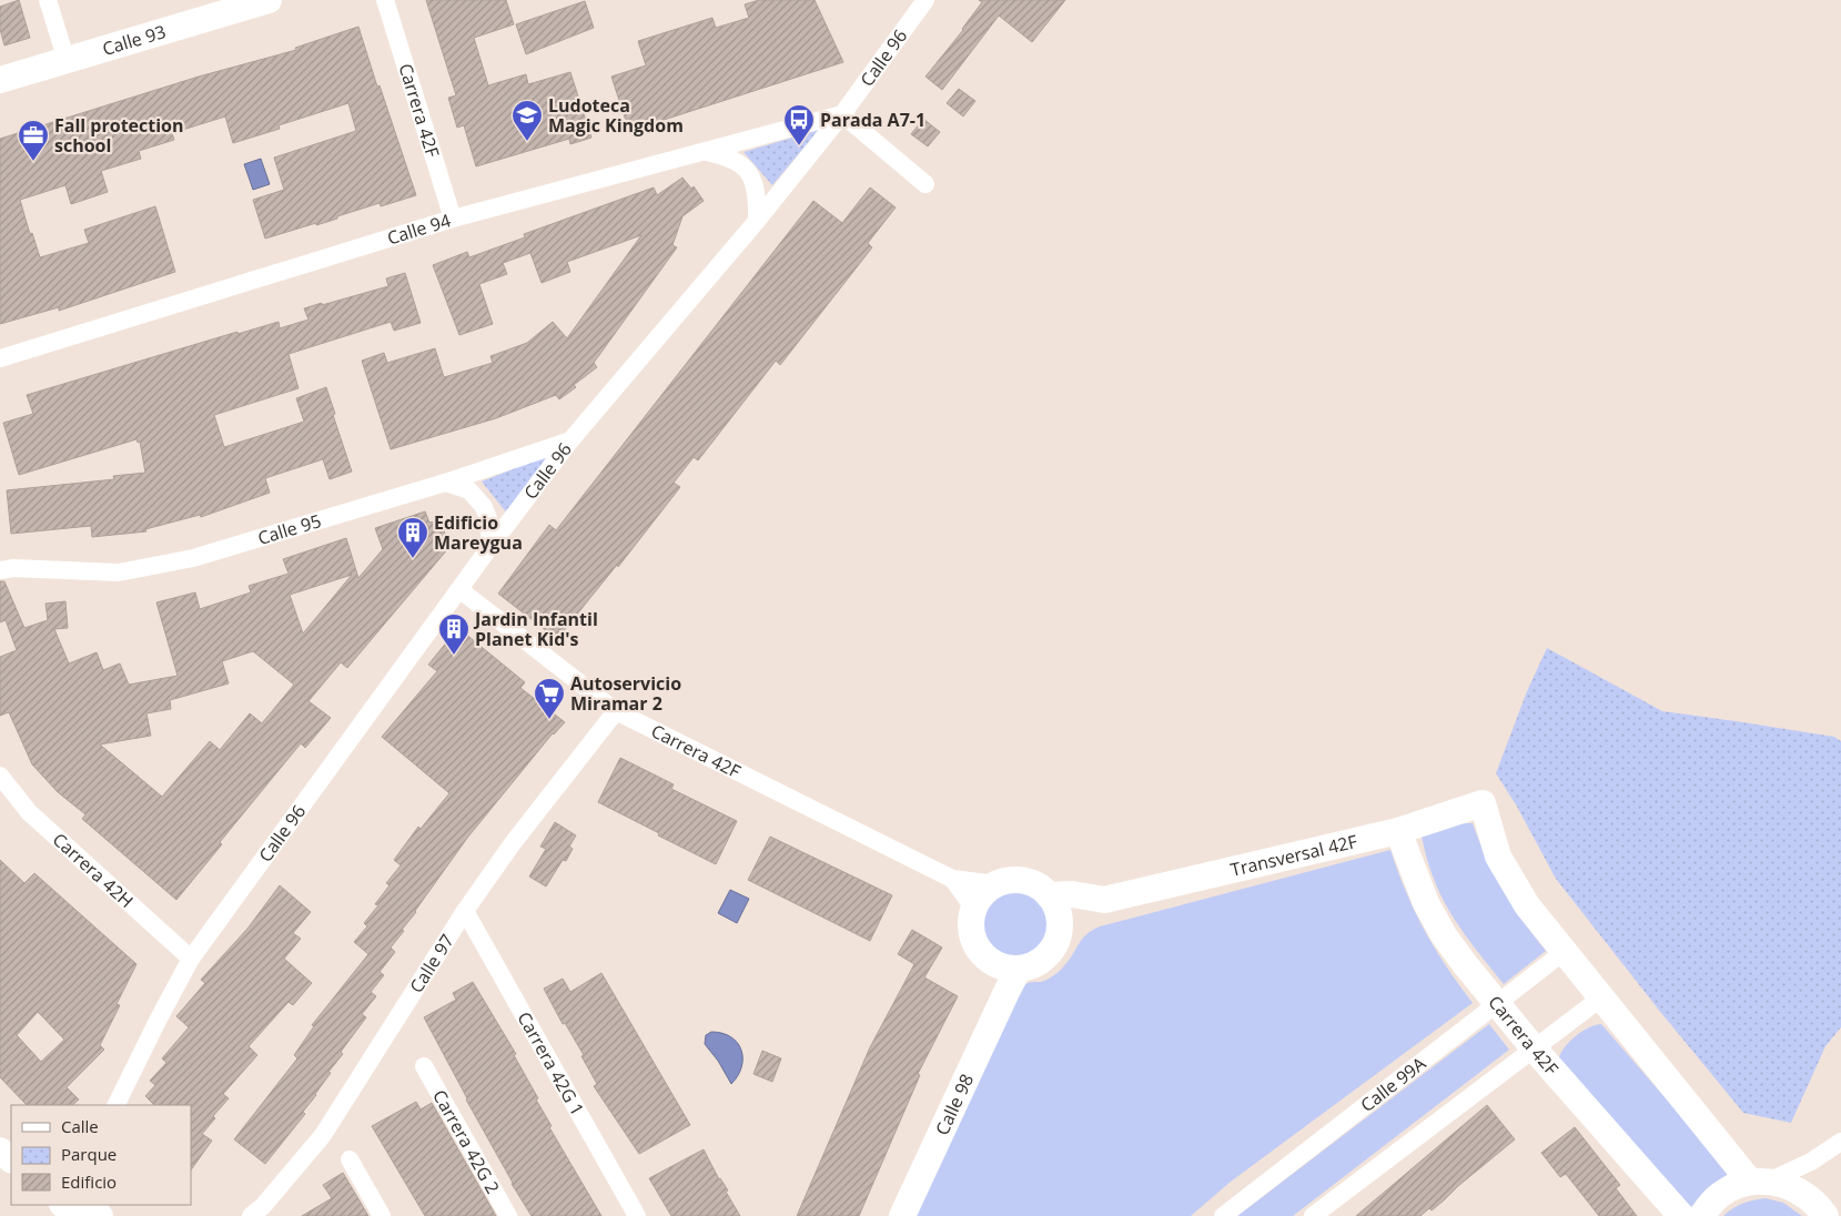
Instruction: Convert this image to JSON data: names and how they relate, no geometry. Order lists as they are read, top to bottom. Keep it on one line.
{"streets":{"street":["Calle 93","Calle 96","Carrera 42F","Calle 94","Calle 95","Transversal 42F","Carrera 42H","Calle 97","Carrera 42G 1","Calle 99A","Calle 98","Carrera 42G 2"]},"crossings":[["Calle 96","Carrera 42F"],["Calle 96","Calle 94"],["Calle 96","Calle 95"],["Calle 96","Carrera 42H"],["Carrera 42F","Calle 94"],["Carrera 42F","Transversal 42F"],["Carrera 42F","Calle 97"],["Carrera 42F","Calle 99A"],["Carrera 42F","Calle 98"],["Transversal 42F","Calle 99A"],["Transversal 42F","Calle 98"],["Calle 97","Carrera 42G 1"]],"places":{"school or university":["Ludoteca Magic Kingdom"],"bus stop":["Parada A7-1"],"office":["Fall protection school"],"building":["Edificio Mareygua","Jardin Infantil Planet Kid's"],"supermarket":["Autoservicio Miramar 2"]},"legend":["Calle","Parque","Edificio"]}
